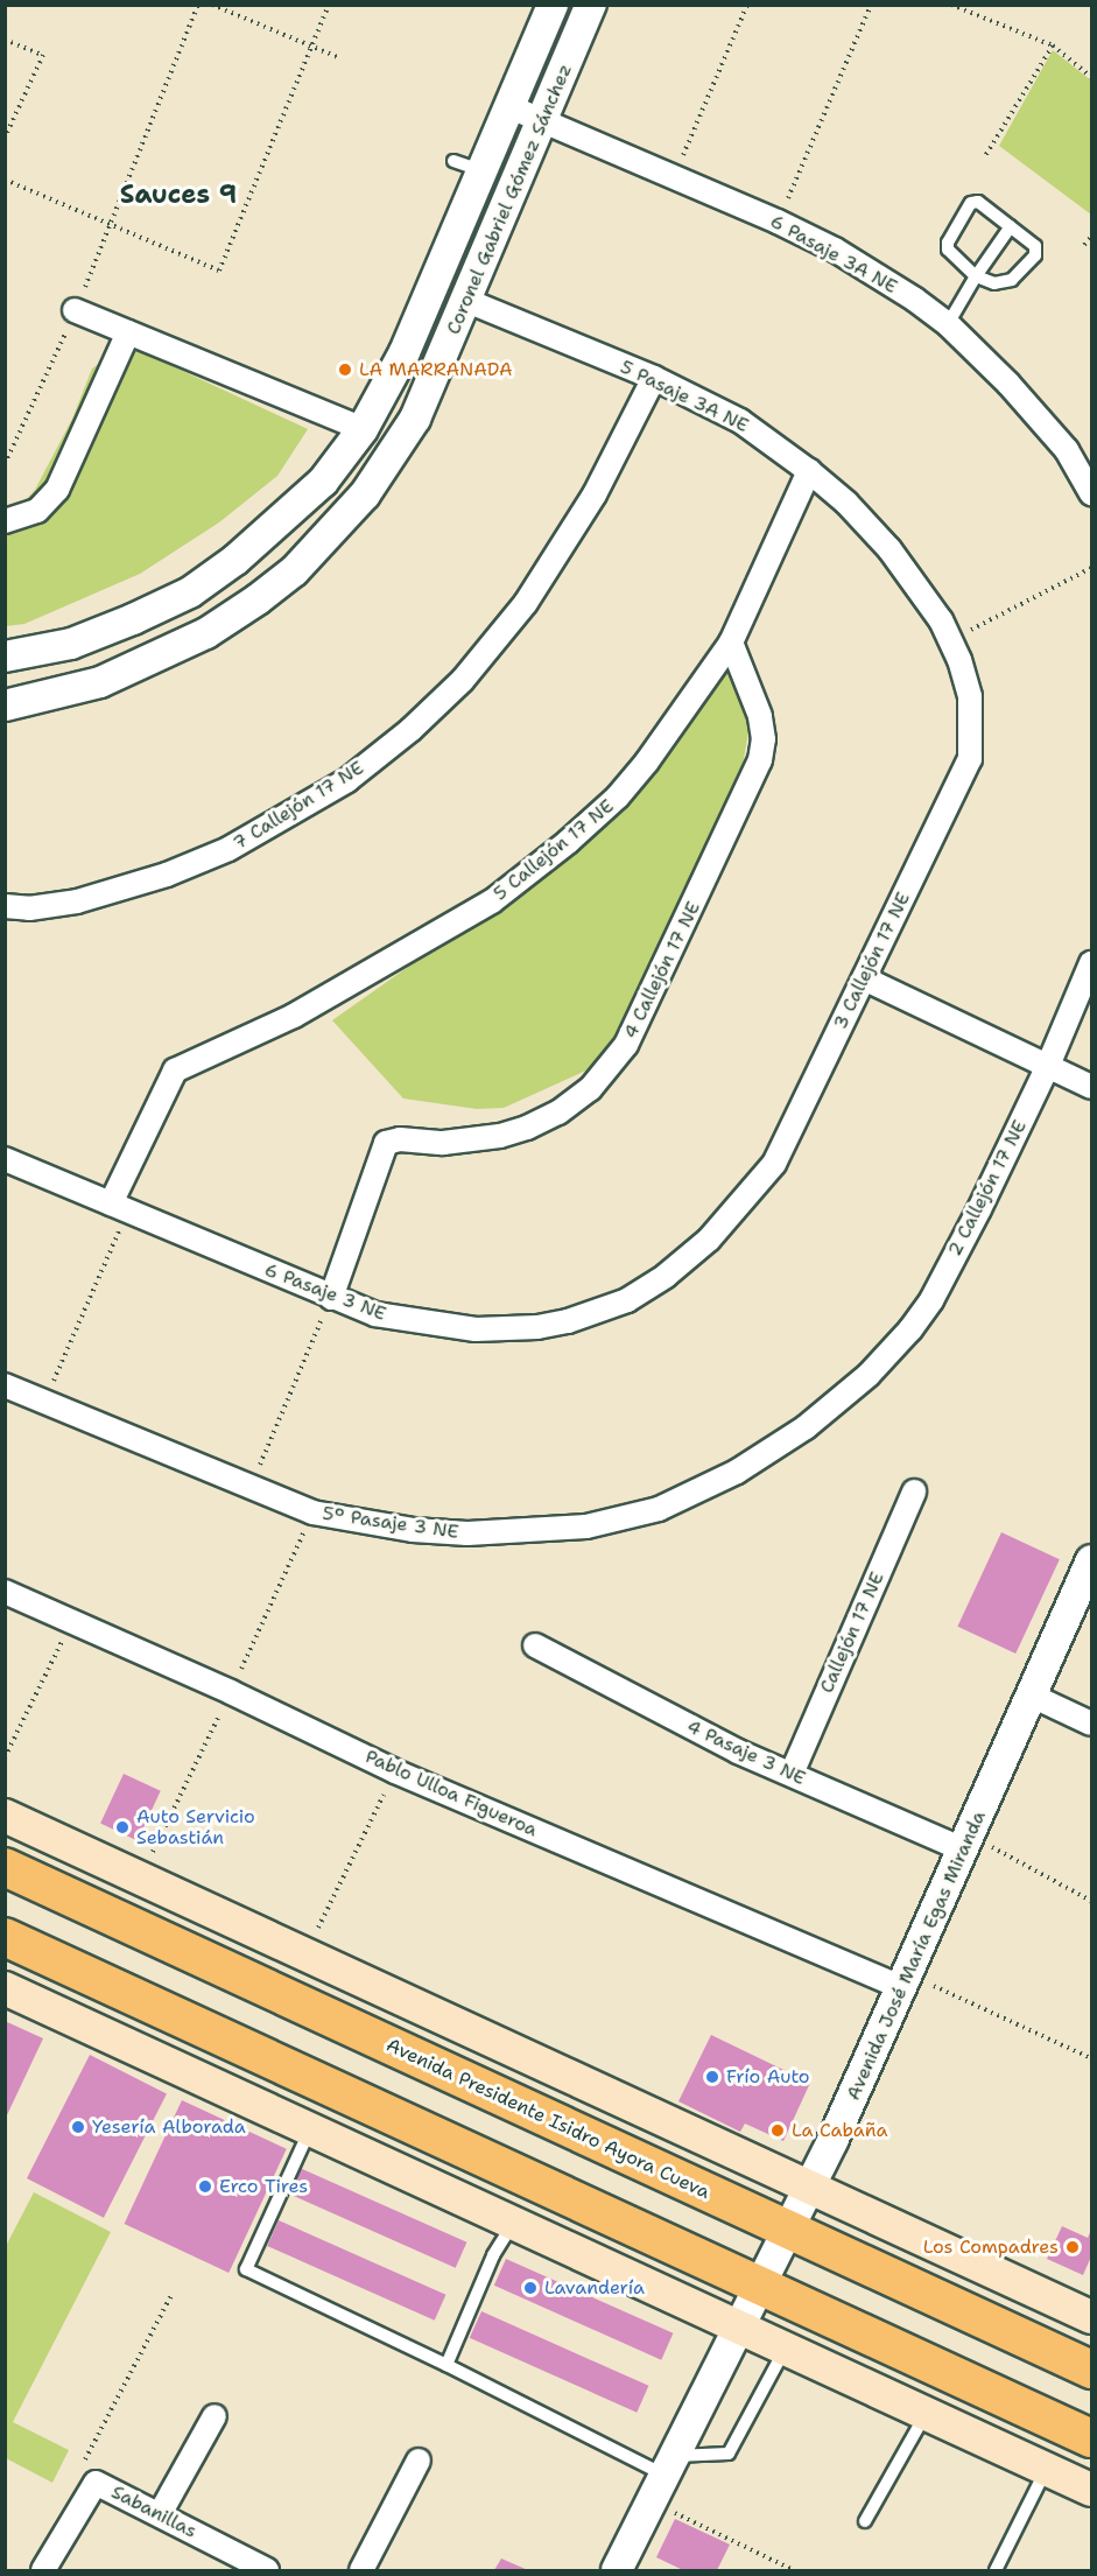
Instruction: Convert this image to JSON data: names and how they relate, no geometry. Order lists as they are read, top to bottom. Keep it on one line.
{"streets":{"main road":["Avenida Presidente Isidro Ayora Cueva"],"street":["Coronel Gabriel Gómez Sánchez","6 Pasaje 3A NE","5 Pasaje 3A NE","7 Callejón 17 NE","5 Callejón 17 NE","3 Callejón 17 NE","4 Callejón 17 NE","2 Callejón 17 NE","6 Pasaje 3 NE","5° Pasaje 3 NE","Callejón 17 NE","4 Pasaje 3 NE","Pablo Ulloa Figueroa","Avenida José María Egas Miranda","Sabanillas"]},"crossings":[["Coronel Gabriel Gómez Sánchez","6 Pasaje 3A NE"],["Coronel Gabriel Gómez Sánchez","5 Pasaje 3A NE"],["5 Pasaje 3A NE","7 Callejón 17 NE"],["5 Pasaje 3A NE","5 Callejón 17 NE"],["5 Pasaje 3A NE","3 Callejón 17 NE"],["5 Callejón 17 NE","4 Callejón 17 NE"],["5 Callejón 17 NE","6 Pasaje 3 NE"],["3 Callejón 17 NE","6 Pasaje 3 NE"],["4 Callejón 17 NE","6 Pasaje 3 NE"],["2 Callejón 17 NE","5° Pasaje 3 NE"],["Callejón 17 NE","4 Pasaje 3 NE"],["4 Pasaje 3 NE","Avenida José María Egas Miranda"],["Pablo Ulloa Figueroa","Avenida José María Egas Miranda"],["Avenida José María Egas Miranda","Avenida Presidente Isidro Ayora Cueva"]],"districts":["Sauces 9"],"places":["LA MARRANADA","Auto Servicio Sebastián","Frío Auto","Yesería Alborada","La Cabaña","Erco Tires","Los Compadres","Lavandería"]}
